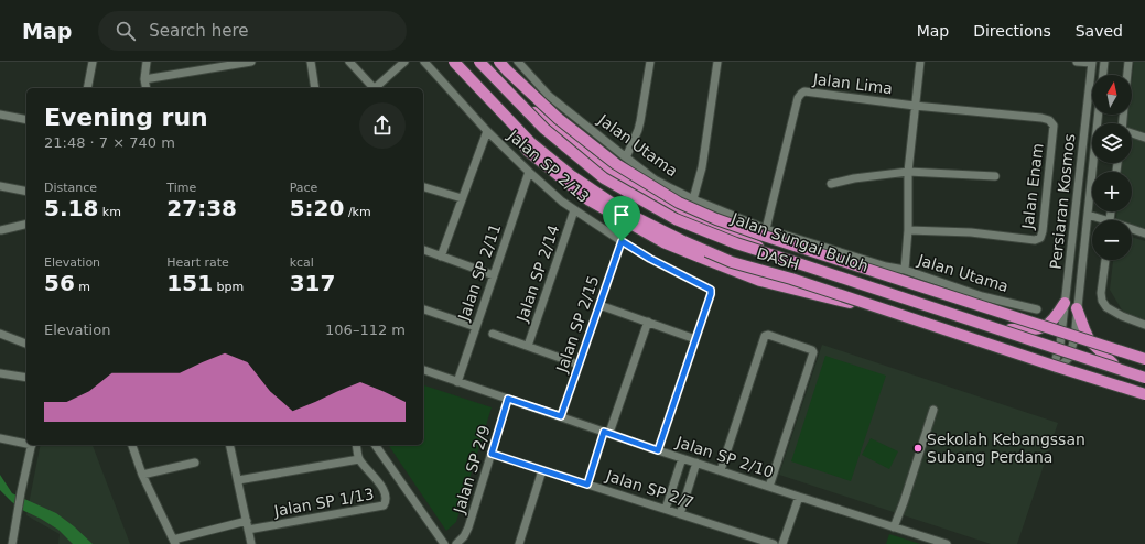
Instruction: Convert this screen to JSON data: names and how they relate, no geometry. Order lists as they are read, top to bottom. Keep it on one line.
{"streets":{"highway":["Jalan Sungai Buloh","DASH"],"street":["Jalan Lima","Jalan Utama","Jalan SP 2/13","Jalan Enam","Persiaran Kosmos","Jalan SP 2/11","Jalan SP 2/14","Jalan SP 2/15","Jalan SP 2/10","Jalan SP 2/9","Jalan SP 2/7","Jalan SP 1/13"]},"crossings":[["Jalan Lima","Jalan Utama"],["Jalan Lima","Jalan Enam"],["Jalan SP 2/13","Jalan SP 2/11"],["Jalan SP 2/13","Jalan SP 2/14"],["Jalan SP 2/13","Jalan SP 2/15"],["Jalan SP 2/13","Jalan SP 2/10"],["Persiaran Kosmos","Jalan Sungai Buloh"],["Jalan SP 2/11","Jalan SP 2/10"],["Jalan SP 2/15","Jalan SP 2/10"],["Jalan SP 2/10","Jalan SP 2/9"],["Jalan SP 2/9","Jalan SP 2/7"]],"places":["Sekolah Kebangssan Subang Perdana"],"north":"top","page":{"header":"Map","search":"Search here","nav":["Map","Directions","Saved"],"map_buttons":["+","−"],"heading":["Evening run","21:48 · 7 × 740 m"],"stats":[["Distance","5.18 km"],["Time","27:38"],["Pace","5:20 /km"],["Elevation","56 m"],["Heart rate","151 bpm"],["kcal","317"]],"chart":["Elevation","106–112 m"]}}
